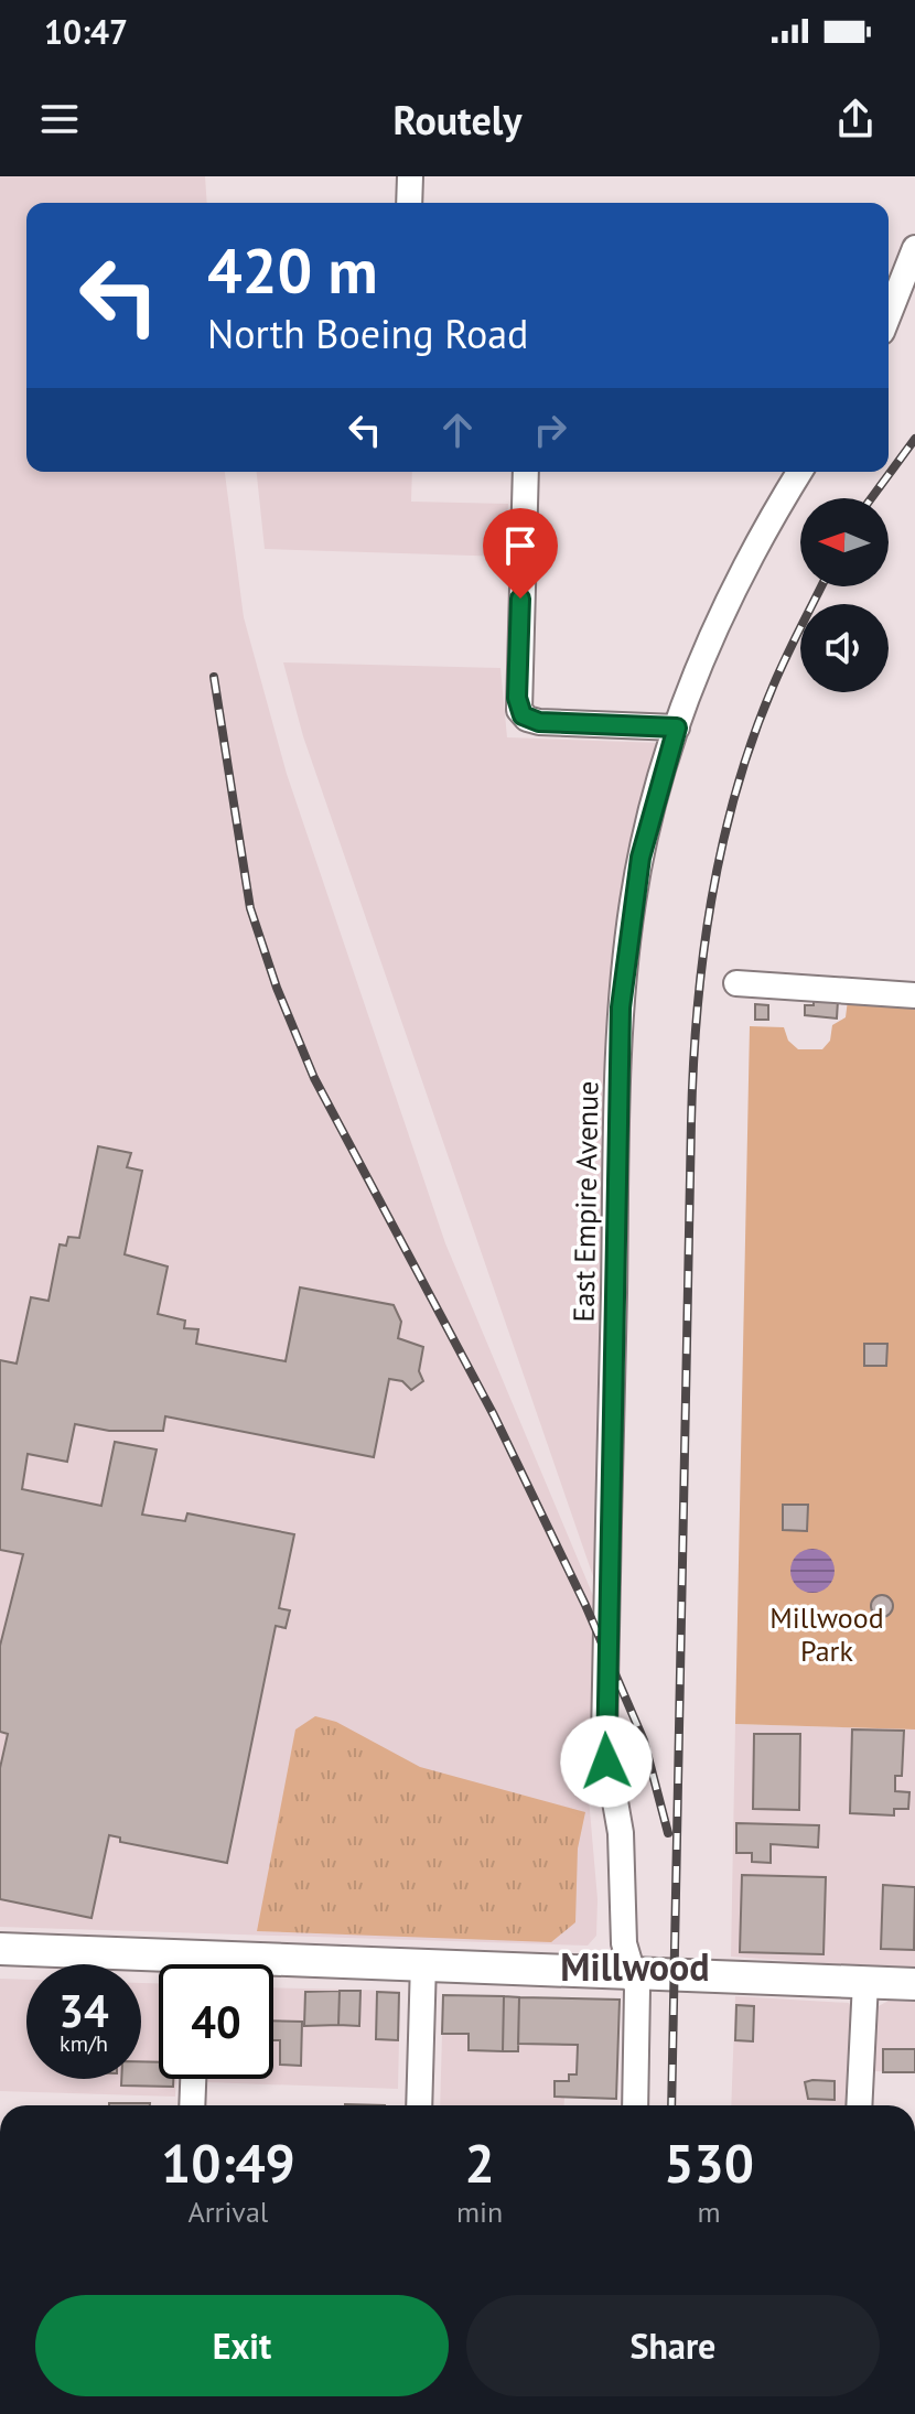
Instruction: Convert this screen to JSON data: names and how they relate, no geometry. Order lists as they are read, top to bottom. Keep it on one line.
{"streets":{"street":["East Empire Avenue"]},"districts":["Millwood"],"parks":["Millwood Park"],"north":"left","page":{"status":"10:47","header":"Routely","turn":["420 m","North Boeing Road"],"speed":"34 km/h","limit":"40","eta":["10:49","Arrival","2","min","530","m"],"buttons":["Exit","Share"]}}
